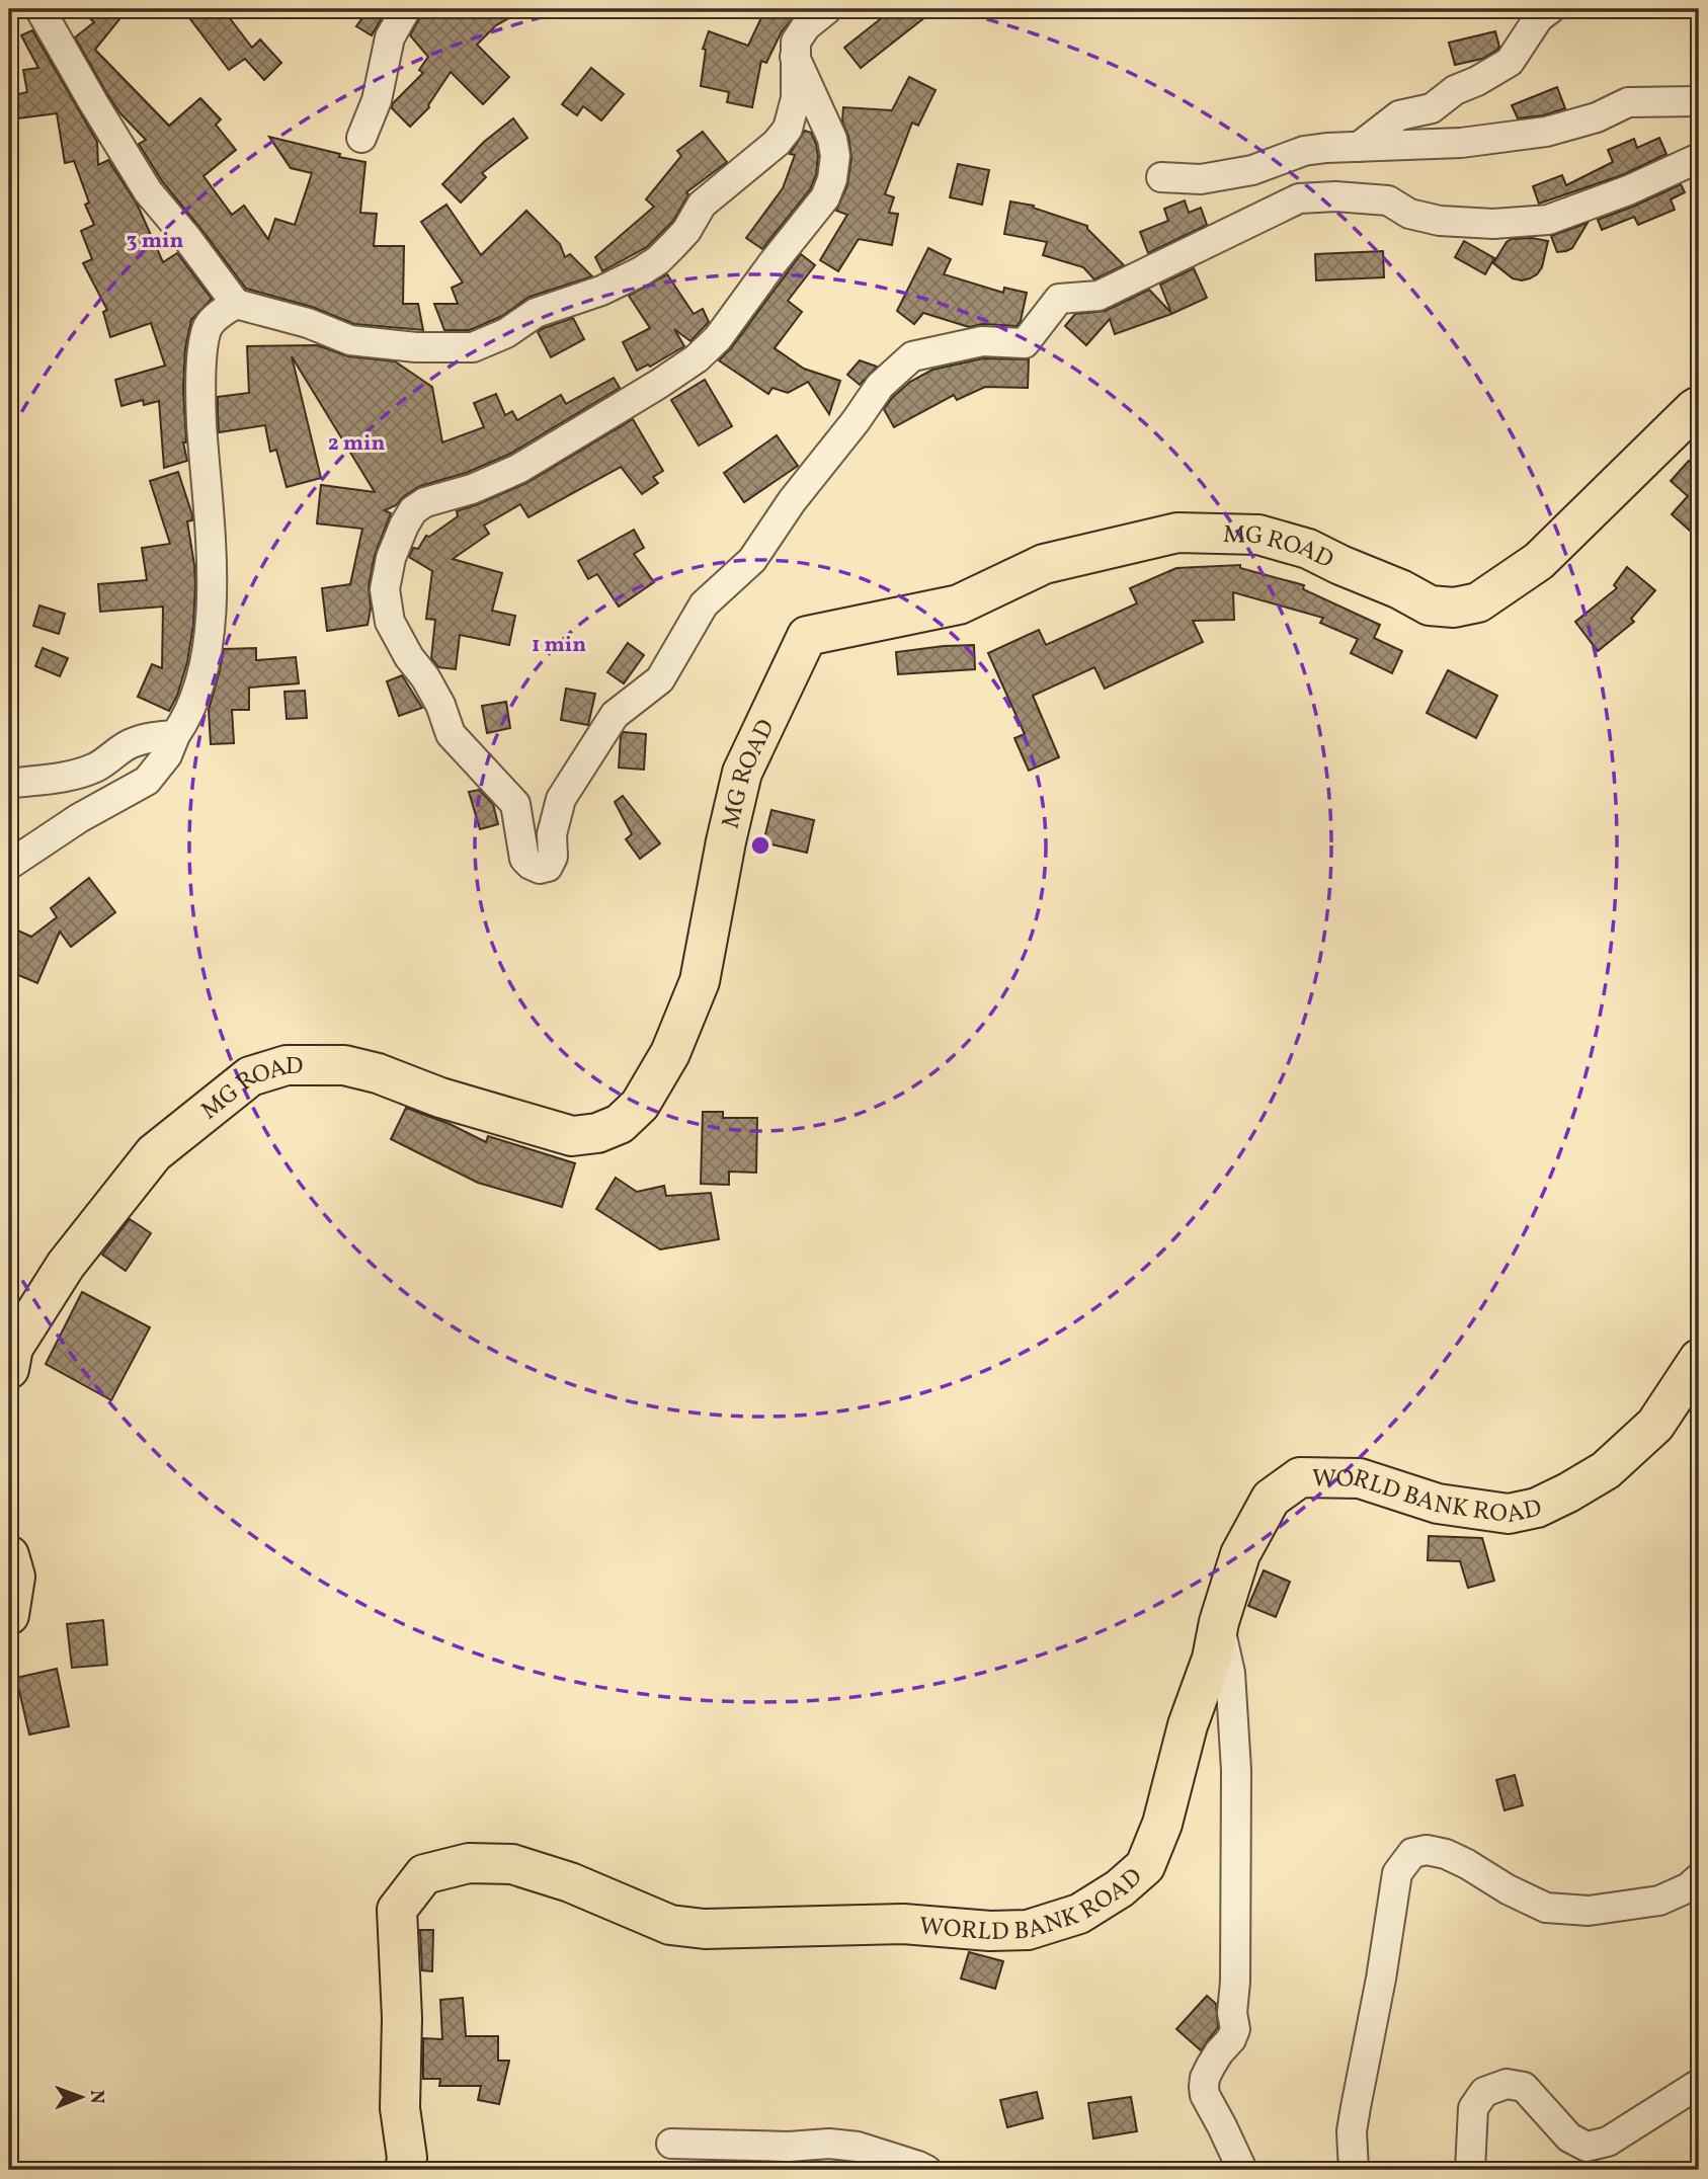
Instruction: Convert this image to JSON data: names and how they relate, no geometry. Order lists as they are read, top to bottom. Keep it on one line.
{"streets":{"main road":["MG ROAD","WORLD BANK ROAD"]},"north":"right","rings":["3 min","2 min","1 min"]}
